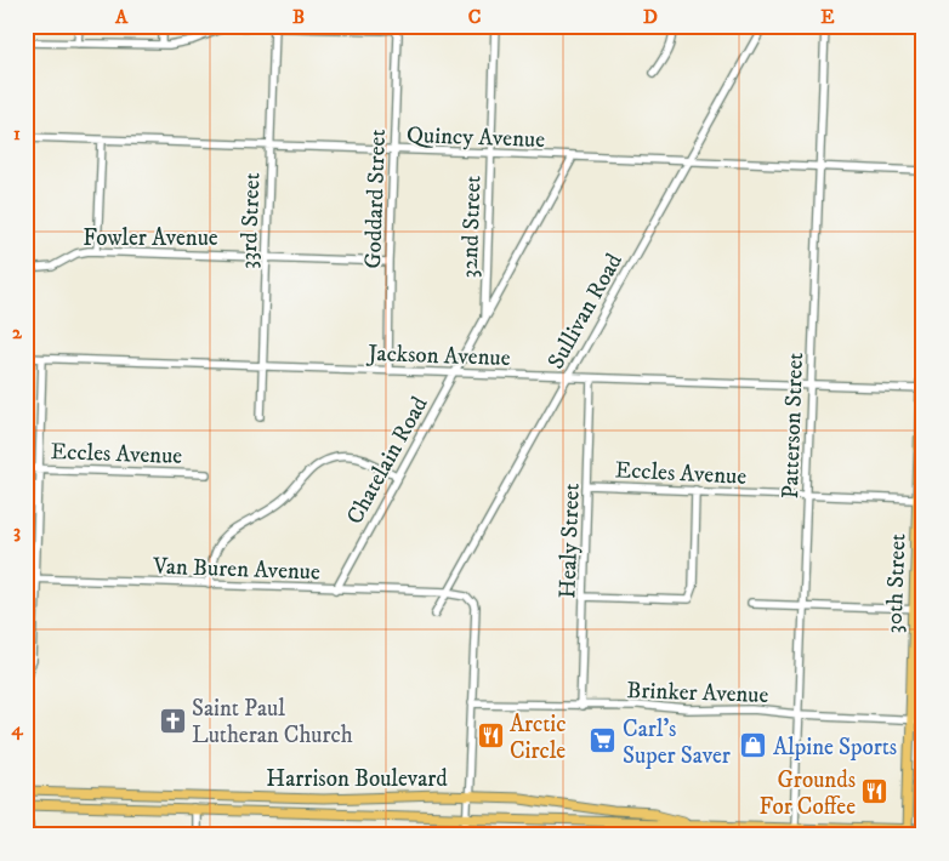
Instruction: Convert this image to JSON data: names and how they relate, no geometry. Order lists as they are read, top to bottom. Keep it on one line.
{"streets":{"main road":["30th Street","Harrison Boulevard"],"street":["Quincy Avenue","Goddard Street","33rd Street","32nd Street","Fowler Avenue","Sullivan Road","Jackson Avenue","Patterson Street","Eccles Avenue","Chatelain Road","Healy Street","Van Buren Avenue","Brinker Avenue"]},"crossings":[["Quincy Avenue","Goddard Street"],["Quincy Avenue","33rd Street"],["Quincy Avenue","32nd Street"],["Quincy Avenue","Sullivan Road"],["Quincy Avenue","Patterson Street"],["Quincy Avenue","Chatelain Road"],["Goddard Street","Fowler Avenue"],["Goddard Street","Jackson Avenue"],["33rd Street","Fowler Avenue"],["33rd Street","Jackson Avenue"],["32nd Street","Chatelain Road"],["Sullivan Road","Jackson Avenue"],["Sullivan Road","Van Buren Avenue"],["Jackson Avenue","Patterson Street"],["Jackson Avenue","Chatelain Road"],["Jackson Avenue","Healy Street"],["Jackson Avenue","30th Street"],["Patterson Street","Eccles Avenue"],["Patterson Street","Brinker Avenue"],["Patterson Street","Harrison Boulevard"],["Eccles Avenue","Healy Street"],["Eccles Avenue","30th Street"],["Chatelain Road","Van Buren Avenue"],["Healy Street","Brinker Avenue"],["30th Street","Brinker Avenue"],["30th Street","Harrison Boulevard"]],"places":{"church":["Saint Paul Lutheran Church"],"restaurant":["Arctic Circle","Grounds For Coffee"],"supermarket":["Carl's Super Saver"],"shop":["Alpine Sports"]},"grid":{"columns":["A","B","C","D","E"],"rows":["1","2","3","4"]}}
